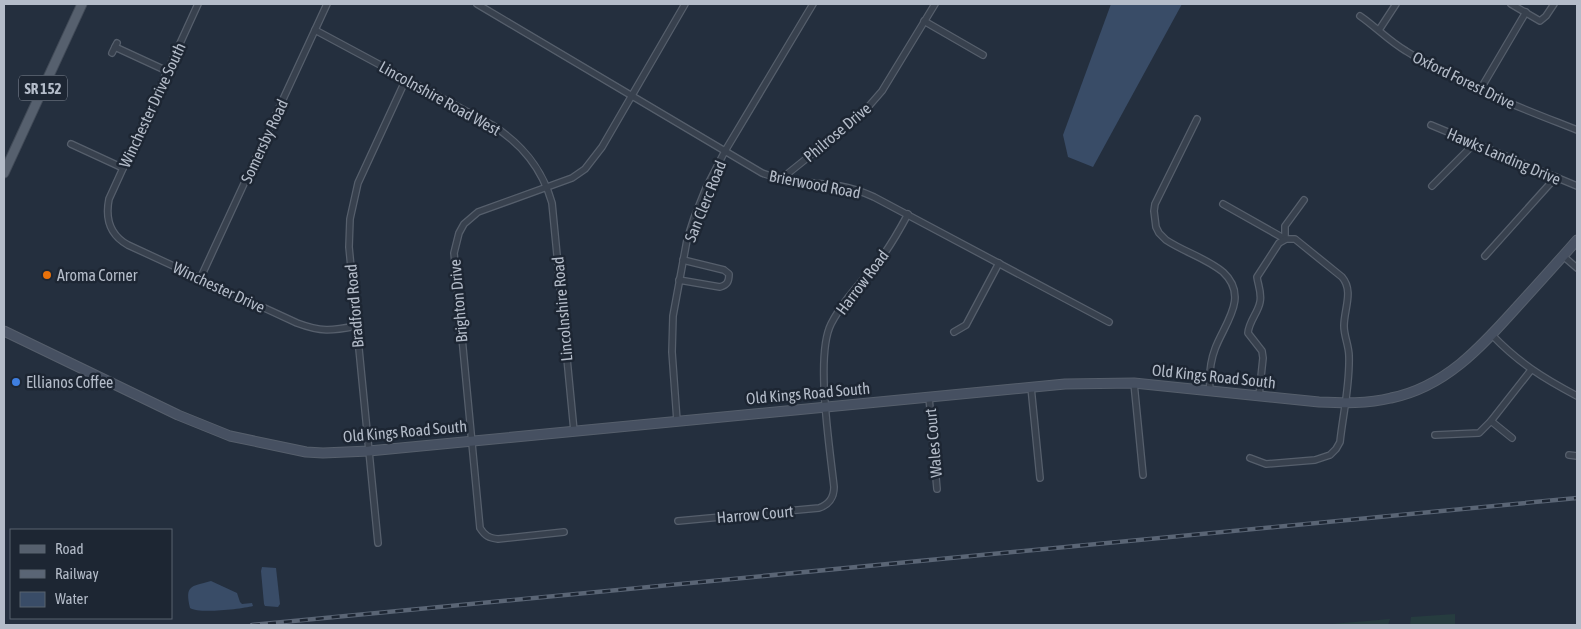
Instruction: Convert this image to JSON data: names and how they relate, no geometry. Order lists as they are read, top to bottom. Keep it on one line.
{"streets":{"main road":["SR 152"],"street":["Oxford Forest Drive","Lincolnshire Road West","Winchester Drive South","Philrose Drive","Somersby Road","Hawks Landing Drive","Brierwood Road","San Clerc Road","Harrow Road","Winchester Drive","Brighton Drive","Bradford Road","Lincolnshire Road","Old Kings Road South","Wales Court","Harrow Court"]},"crossings":[["Lincolnshire Road West","Somersby Road"],["Lincolnshire Road West","Brighton Drive"],["Lincolnshire Road West","Bradford Road"],["Lincolnshire Road West","Lincolnshire Road"],["Winchester Drive South","Winchester Drive"],["Philrose Drive","Brierwood Road"],["Somersby Road","Winchester Drive"],["Brierwood Road","San Clerc Road"],["Brierwood Road","Harrow Road"],["Brierwood Road","Brighton Drive"],["San Clerc Road","Old Kings Road South"],["Harrow Road","Old Kings Road South"],["Harrow Road","Harrow Court"],["Winchester Drive","Bradford Road"],["Brighton Drive","Lincolnshire Road"],["Brighton Drive","Old Kings Road South"],["Bradford Road","Old Kings Road South"],["Lincolnshire Road","Old Kings Road South"],["Old Kings Road South","Wales Court"]],"places":["Aroma Corner","Ellianos Coffee"],"legend":["Road","Railway","Water"]}
